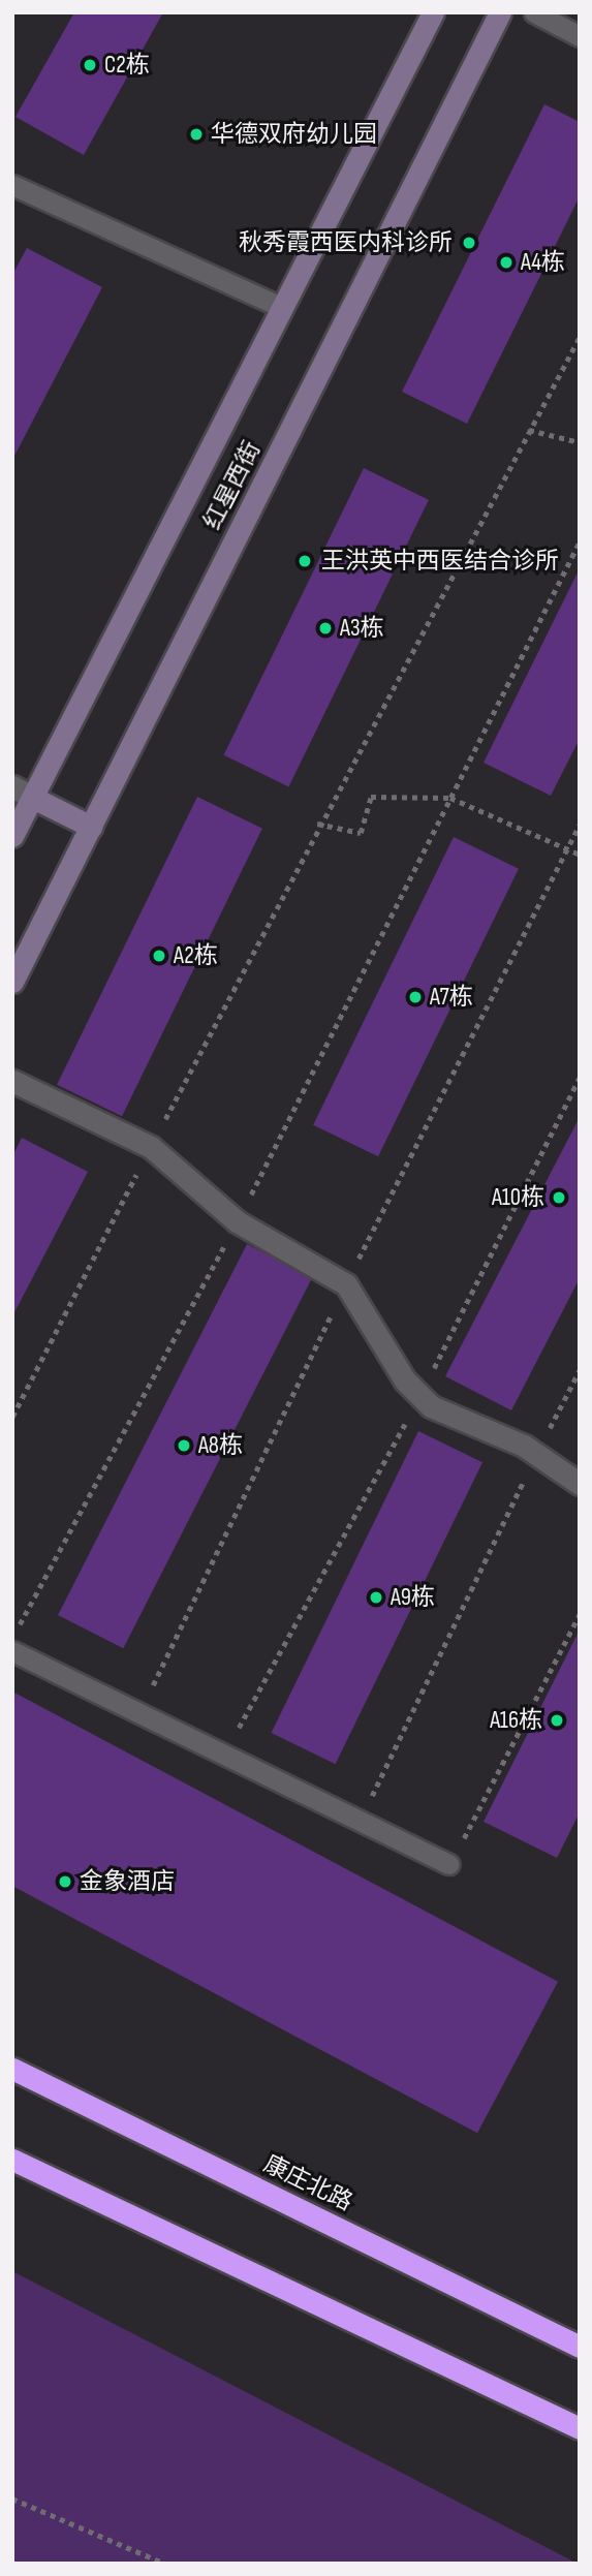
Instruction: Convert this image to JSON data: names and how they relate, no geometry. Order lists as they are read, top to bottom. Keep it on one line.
{"streets":{"highway":["康庄北路"],"main road":["红星西街"]},"places":["C2栋","华德双府幼儿园","秋秀霞西医内科诊所","A4栋","王洪英中西医结合诊所","A3栋","A2栋","A7栋","A10栋","A8栋","A9栋","A16栋","金象酒店"]}
